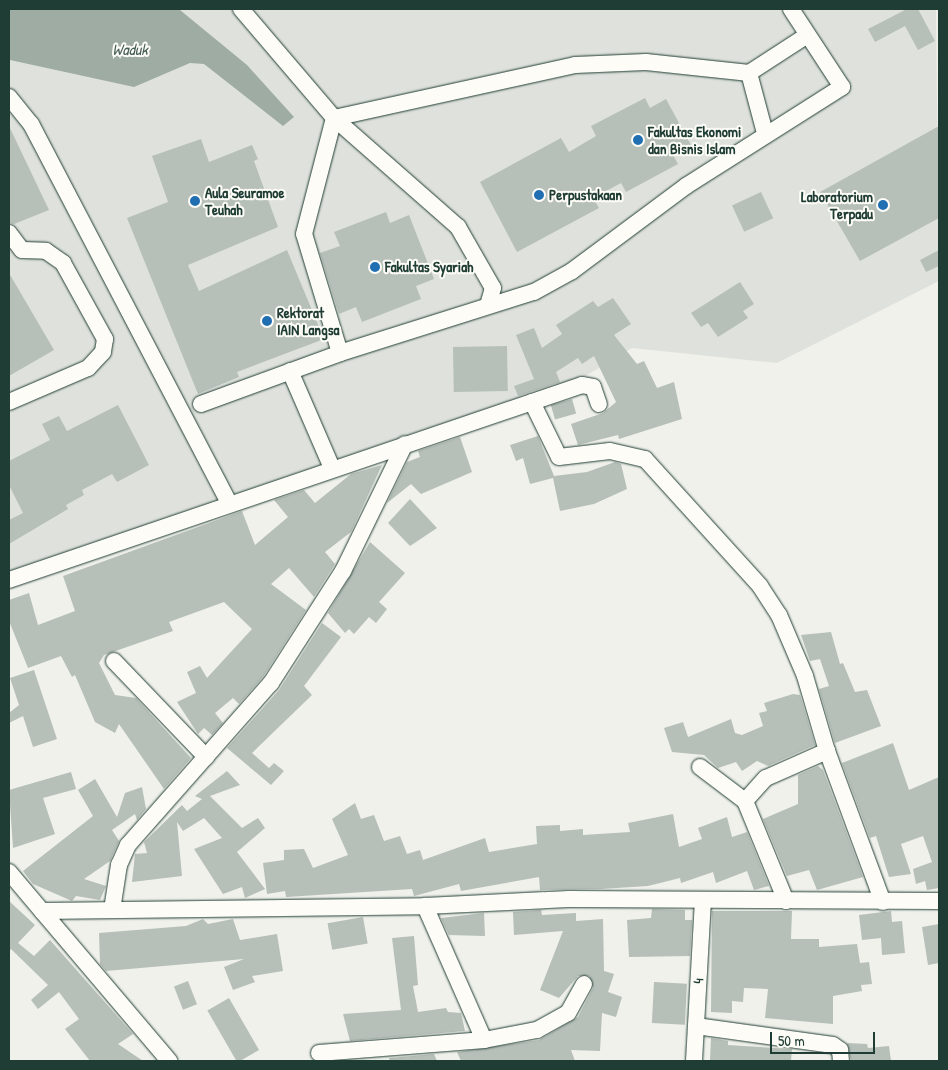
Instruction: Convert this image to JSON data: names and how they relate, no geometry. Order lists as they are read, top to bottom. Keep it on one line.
{"streets":{"street":["4"]},"water":["Waduk"],"places":["Fakultas Ekonomi dan Bisnis Islam","Perpustakaan","Aula Seuramoe Teuhah","Laboratorium Terpadu","Fakultas Syariah","Rektorat IAIN Langsa"],"scale_bar":"50 m"}
